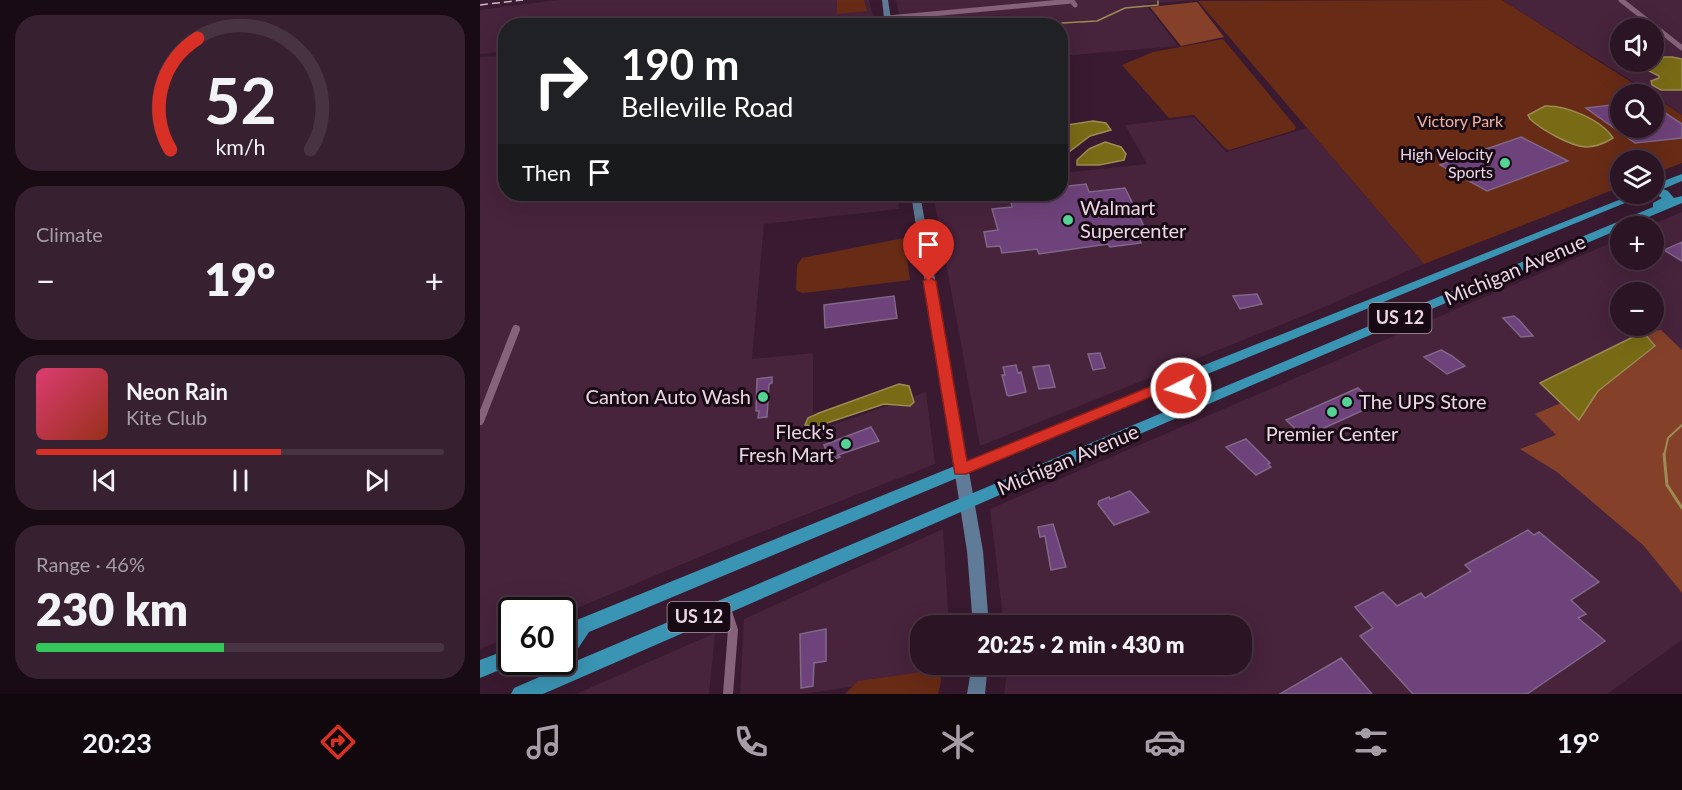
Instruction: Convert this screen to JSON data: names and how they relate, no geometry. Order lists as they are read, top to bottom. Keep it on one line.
{"streets":{"main road":["Michigan Avenue","US 12"]},"parks":["Victory Park"],"places":["High Velocity Sports","Walmart Supercenter","Canton Auto Wash","The UPS Store","Premier Center","Fleck's Fresh Mart"],"page":{"map_buttons":["+","−"],"turn":["190 m","Belleville Road"],"then":"Then","tile":["Climate",["Range · 46%","230 km"]],"heat":["−","19°","+"],"song":["Neon Rain","Kite Club"],"limit":"60","trip":"20:25 · 2 min · 430 m","tabs":["20:23","19°"],"gauge":["52","km/h"]}}
